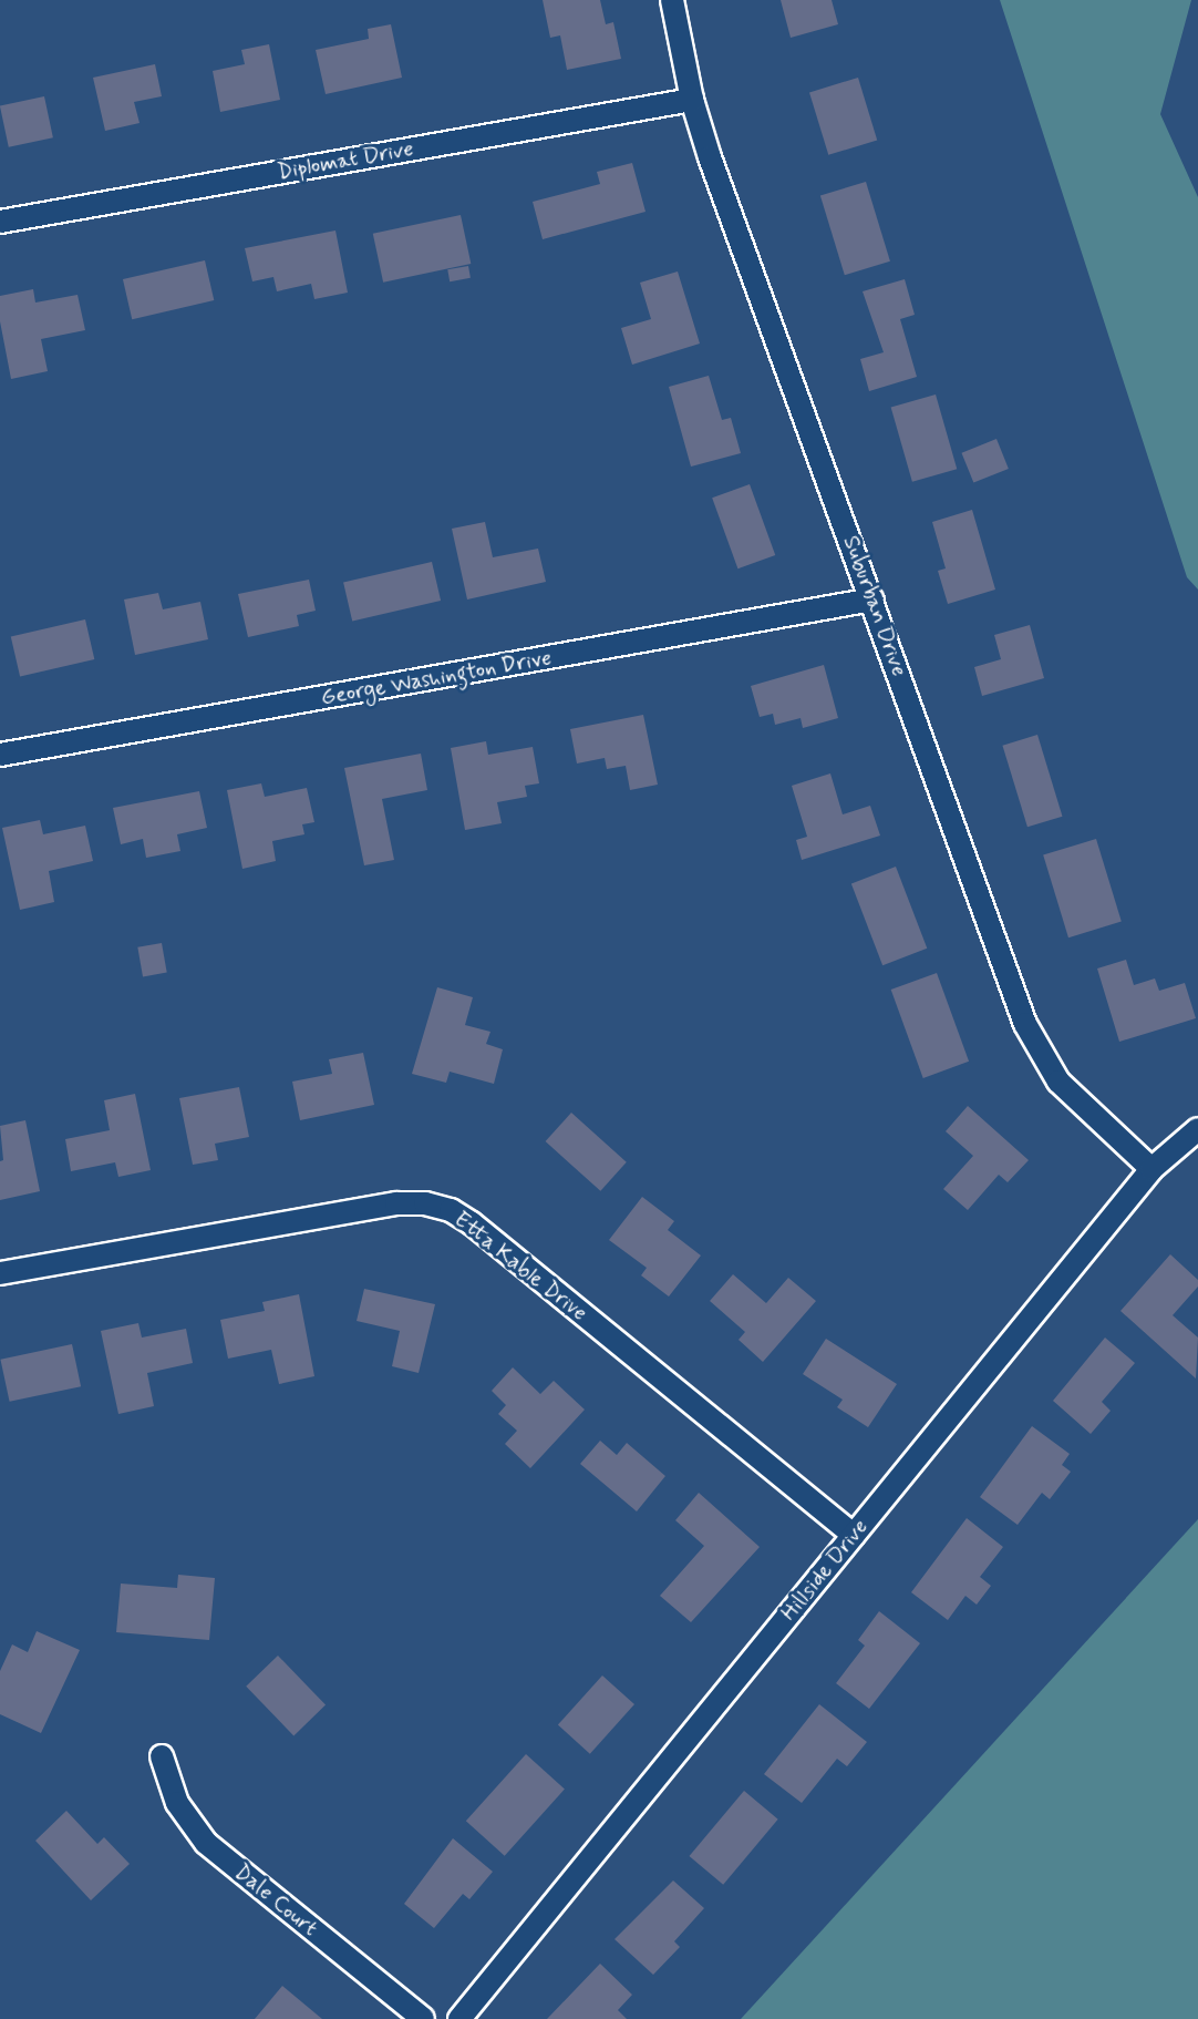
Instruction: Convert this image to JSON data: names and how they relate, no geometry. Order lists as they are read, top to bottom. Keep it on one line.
{"streets":{"street":["Diplomat Drive","Suburban Drive","George Washington Drive","Etta Kable Drive","Hillside Drive","Dale Court"]},"crossings":[["Diplomat Drive","Suburban Drive"],["Suburban Drive","George Washington Drive"],["Suburban Drive","Hillside Drive"],["Etta Kable Drive","Hillside Drive"]]}
